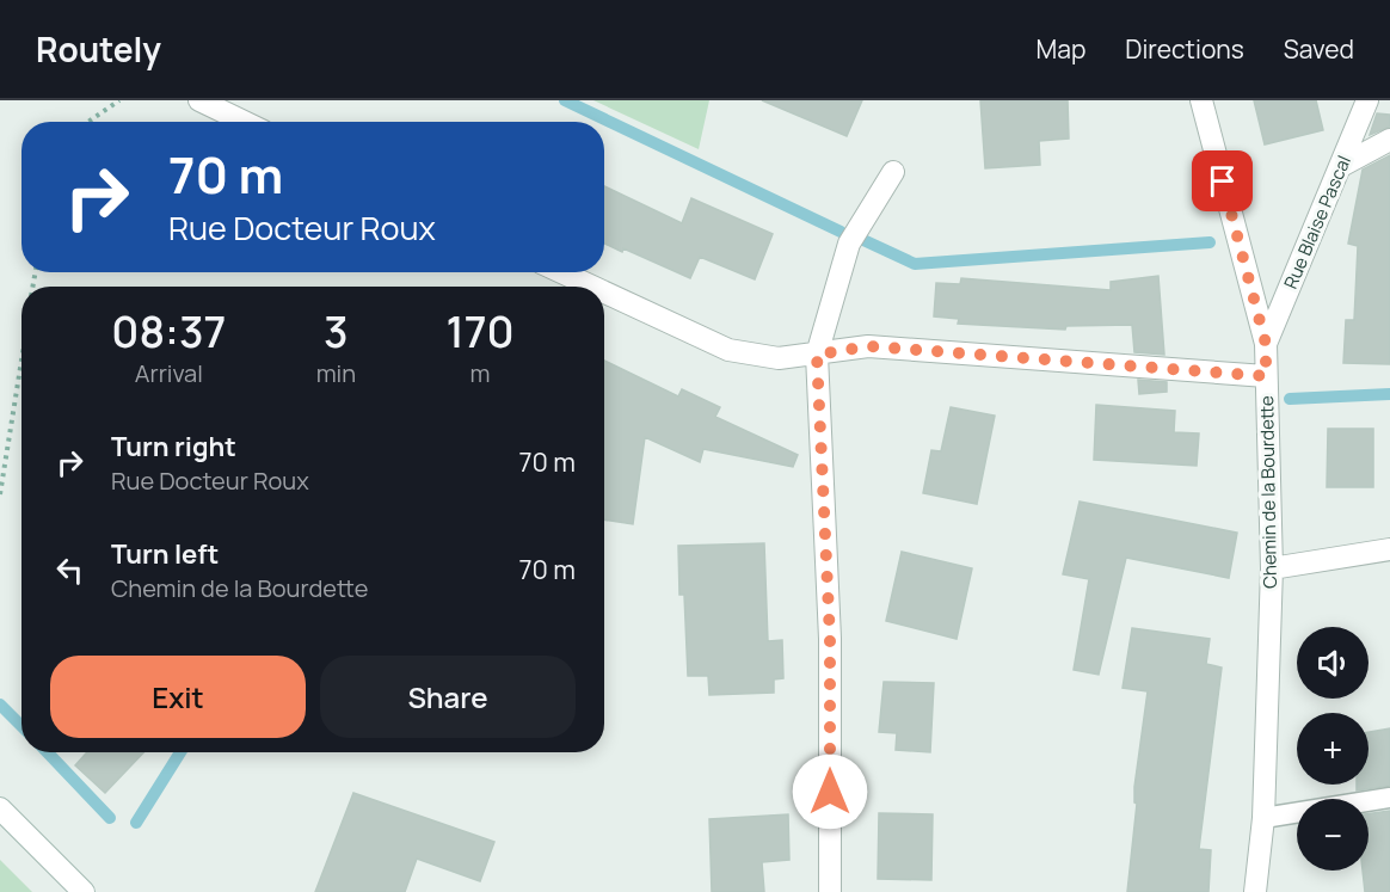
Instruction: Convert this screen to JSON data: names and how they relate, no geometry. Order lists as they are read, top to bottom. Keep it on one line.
{"streets":{"street":["Rue Blaise Pascal","Chemin de la Bourdette"]},"crossings":[["Rue Blaise Pascal","Chemin de la Bourdette"]],"page":{"header":"Routely","nav":["Map","Directions","Saved"],"turn":["70 m","Rue Docteur Roux"],"eta":["08:37","Arrival","3","min","170","m"],"list":[{"name":"Turn right","note":"Rue Docteur Roux","value":"70 m"},{"name":"Turn left","note":"Chemin de la Bourdette","value":"70 m"}],"map_buttons":["+","−"],"buttons":["Exit","Share"]}}
